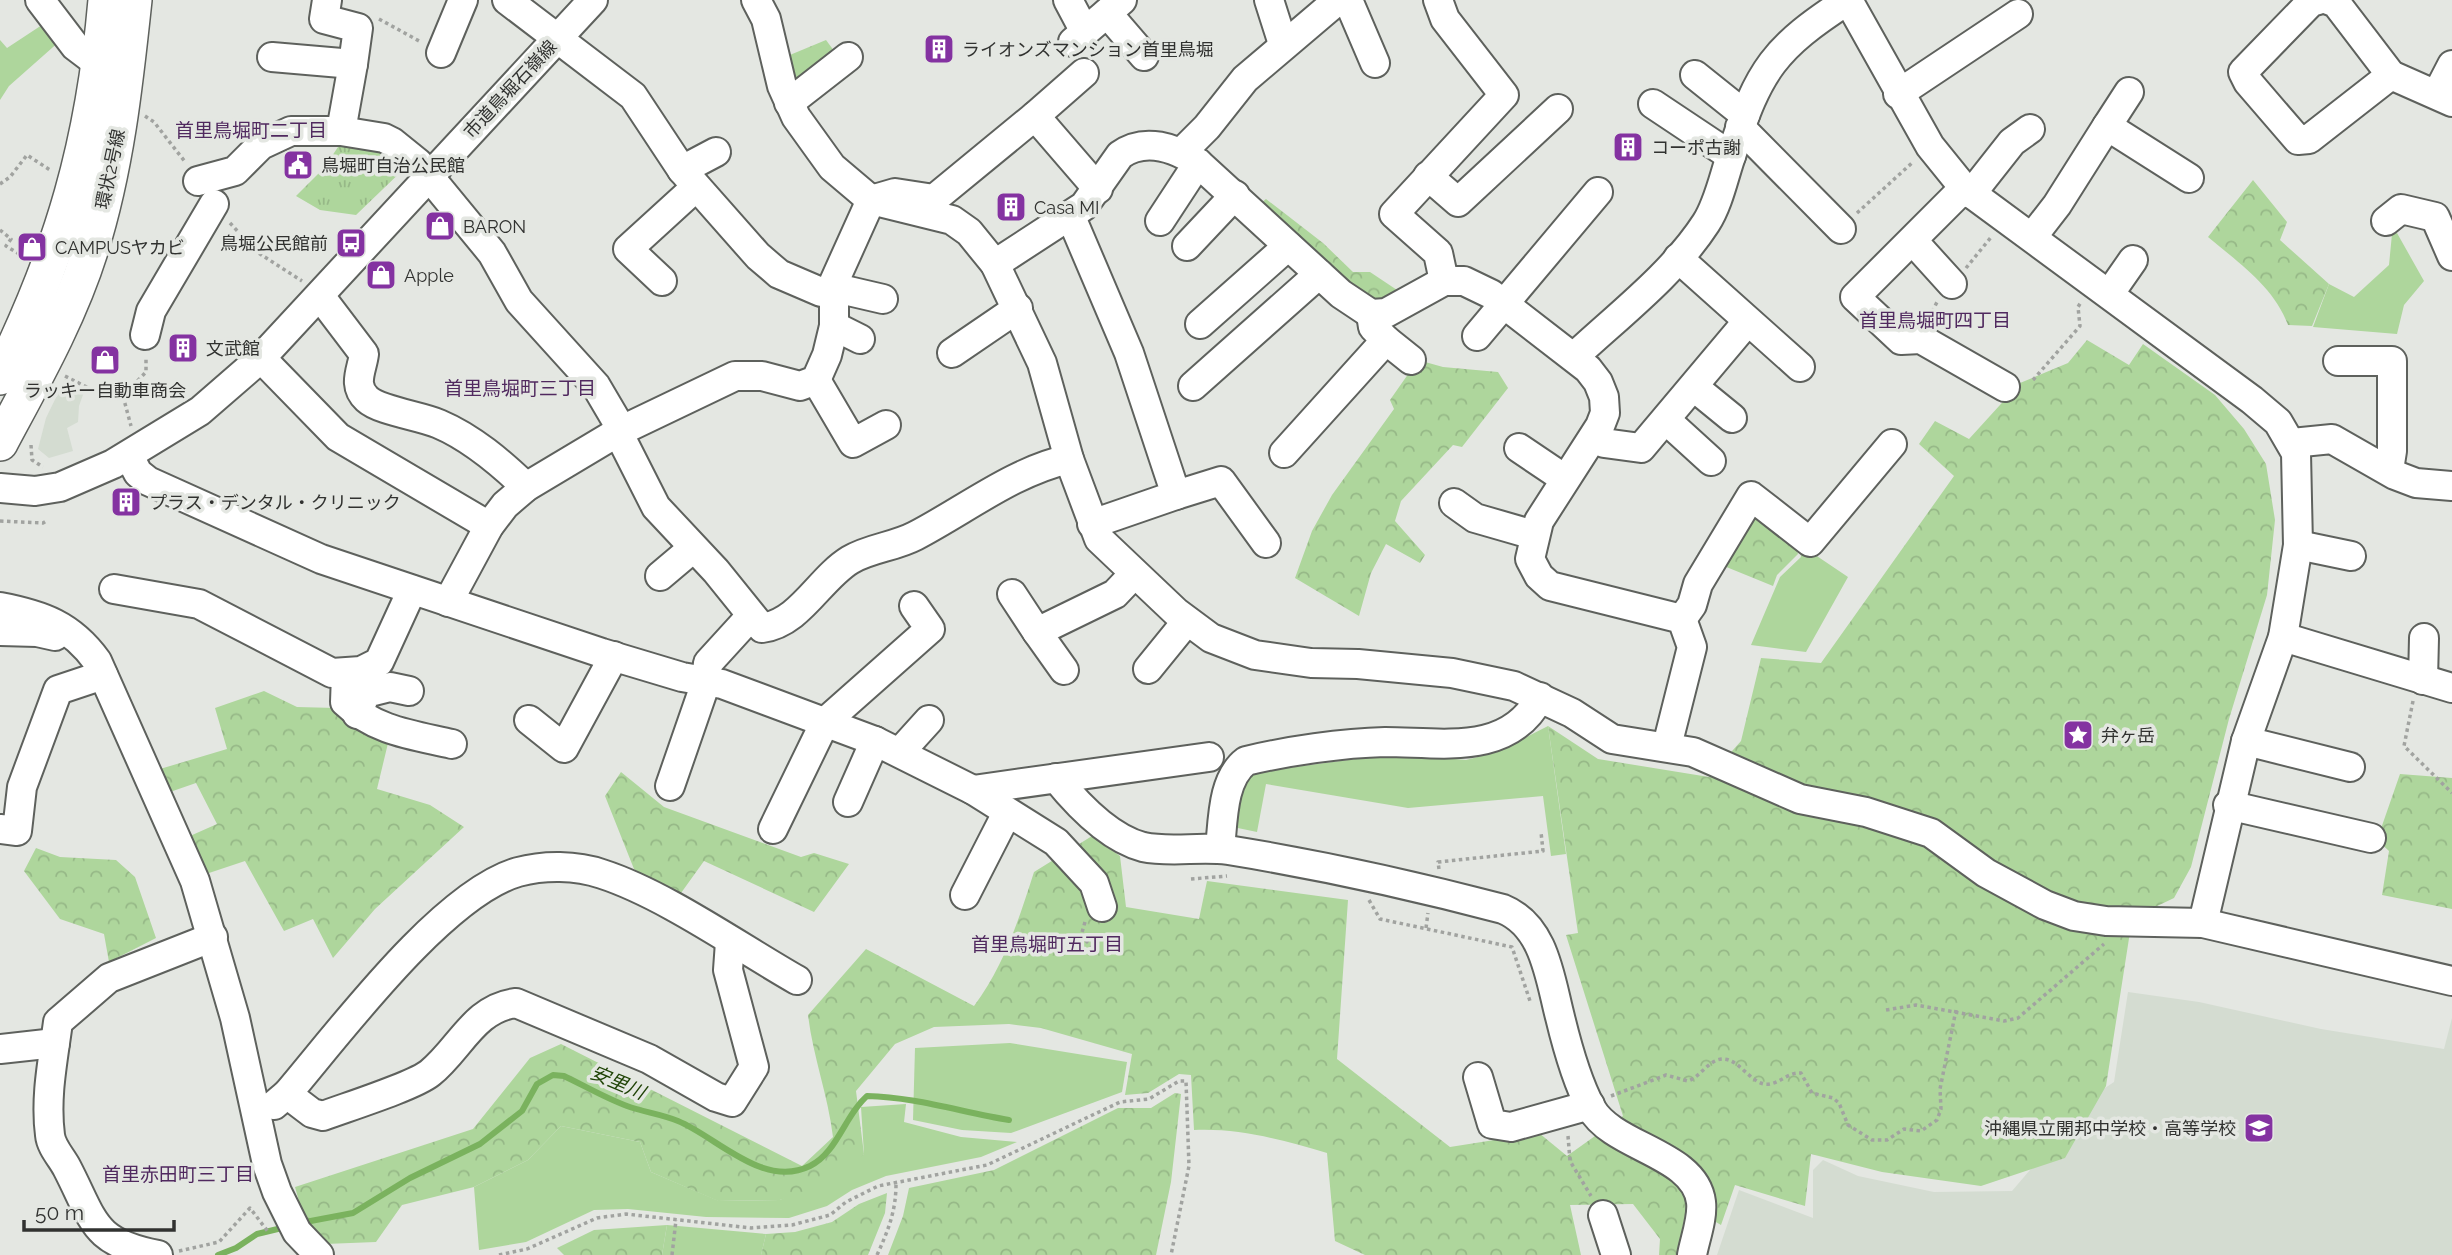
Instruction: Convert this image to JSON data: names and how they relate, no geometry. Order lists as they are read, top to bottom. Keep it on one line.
{"streets":{"main road":["環状2号線"],"street":["市道鳥堀石嶺線"]},"districts":["首里鳥堀町二丁目","首里鳥堀町四丁目","首里鳥堀町三丁目","首里鳥堀町五丁目","首里赤田町三丁目"],"water":["安里川"],"places":{"building":["ライオンズマンション首里鳥堀","コーポ古謝","Casa MI","文武館","プラス・デンタル・クリニック"],"public building":["鳥堀町自治公民館"],"shop":["BARON","CAMPUSヤカビ","Apple","ラッキー自動車商会"],"bus stop":["鳥堀公民館前"],"place":["弁ヶ岳"],"school or university":["沖縄県立開邦中学校・高等学校"]},"scale_bar":"50 m"}
